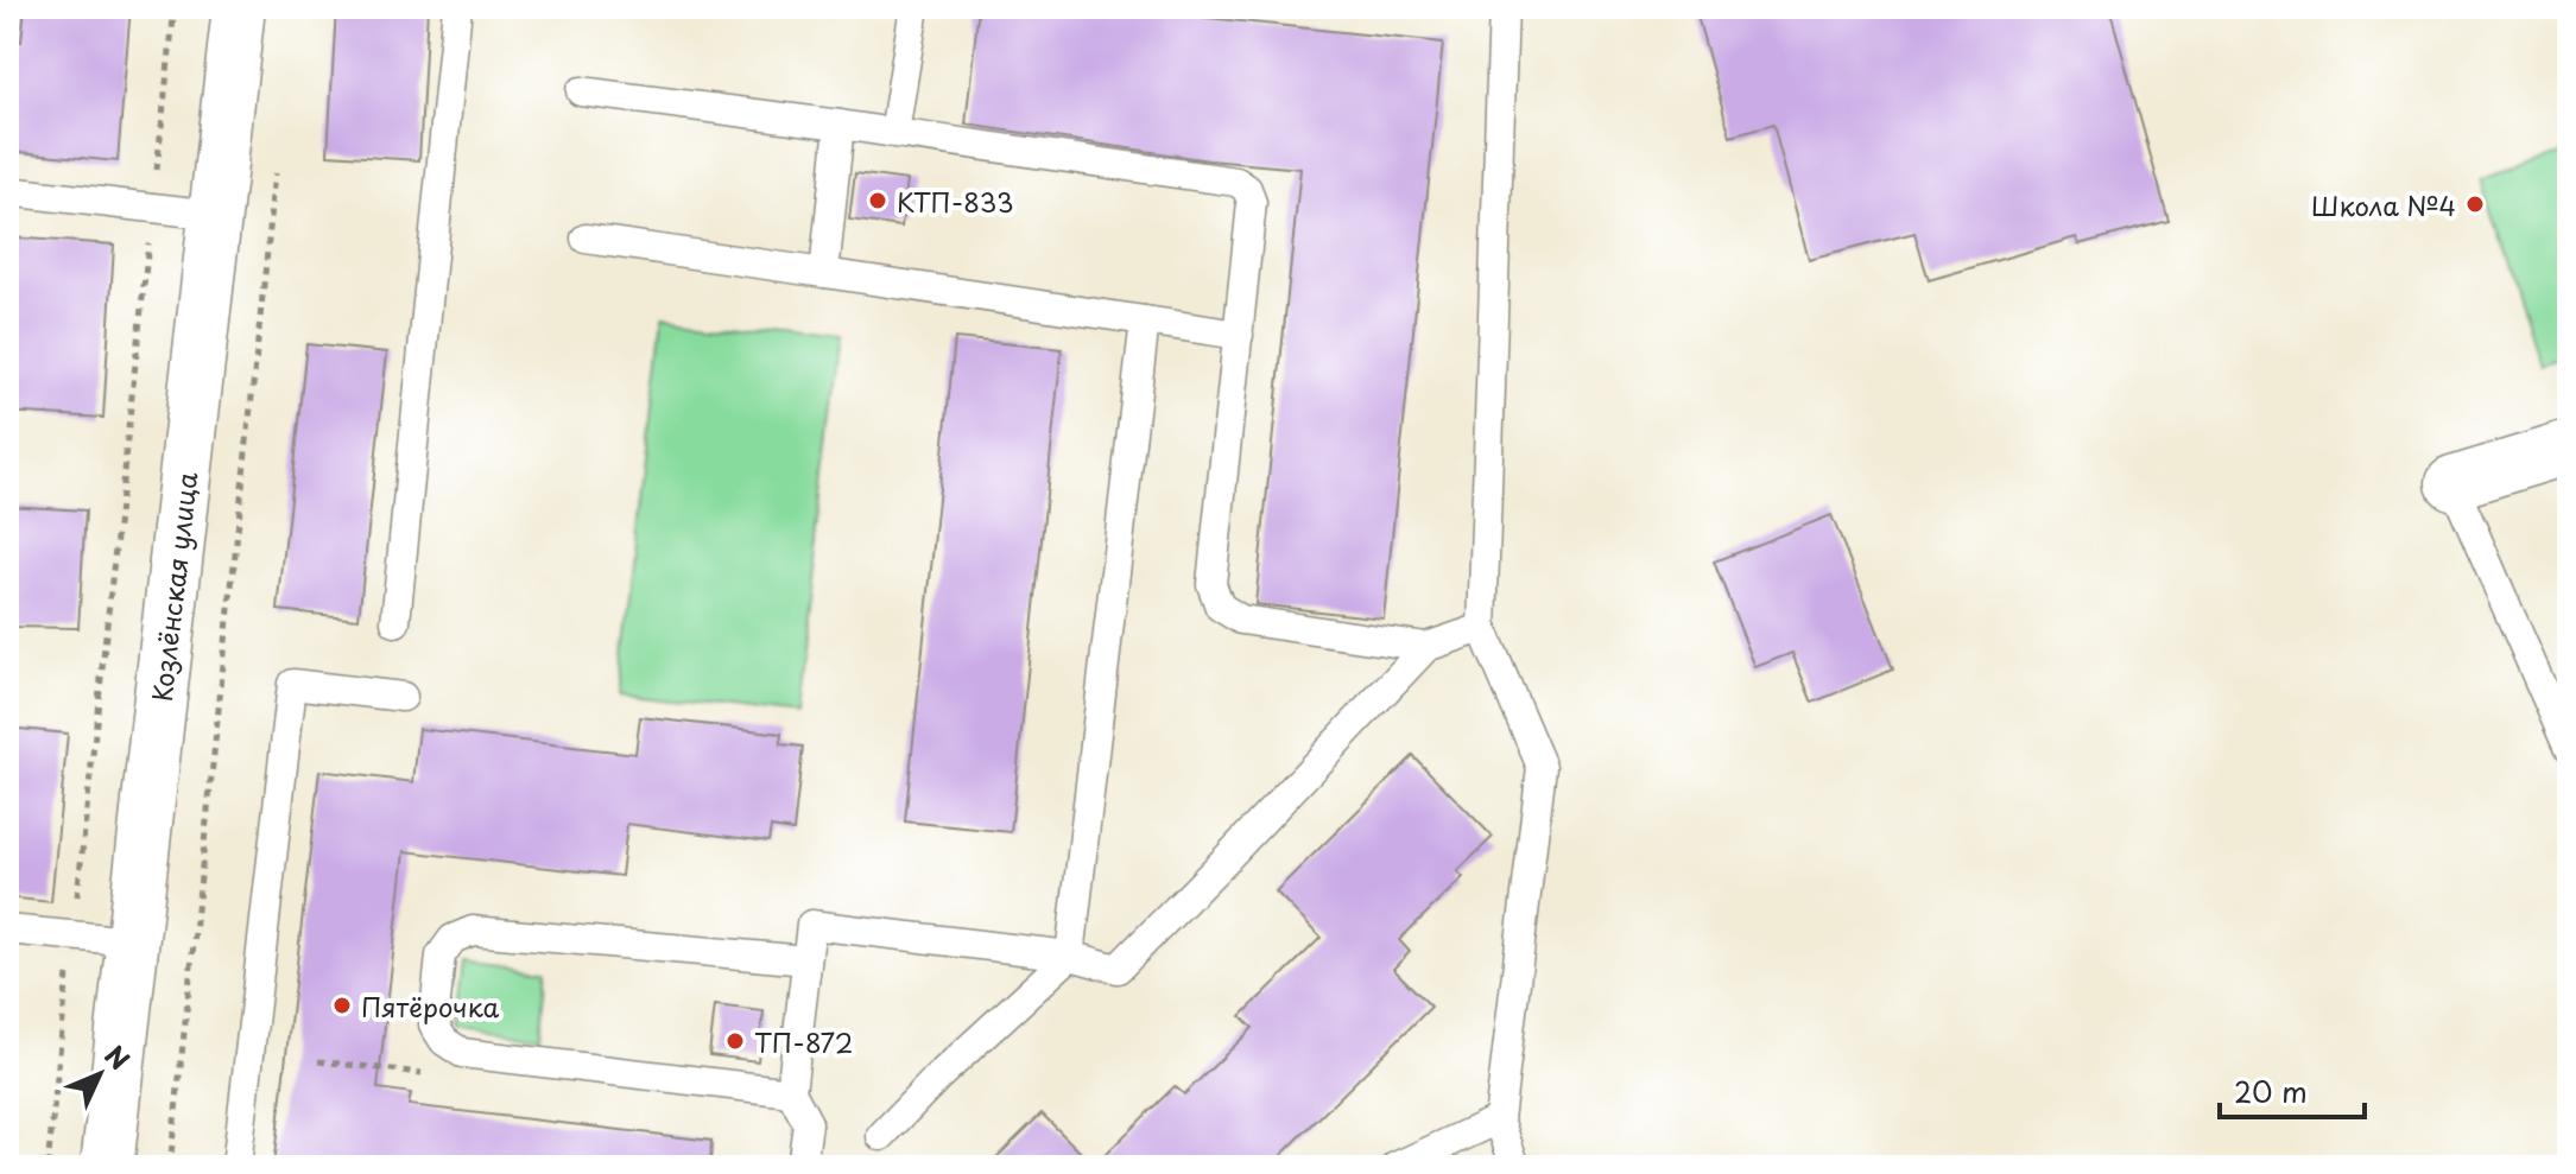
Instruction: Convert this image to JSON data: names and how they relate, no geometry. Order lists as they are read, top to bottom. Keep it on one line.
{"streets":{"street":["Козлёнская улица"]},"places":["КТП-833","Школа №4","Пятёрочка","ТП-872"],"scale_bar":"20 m","north":"top right"}
